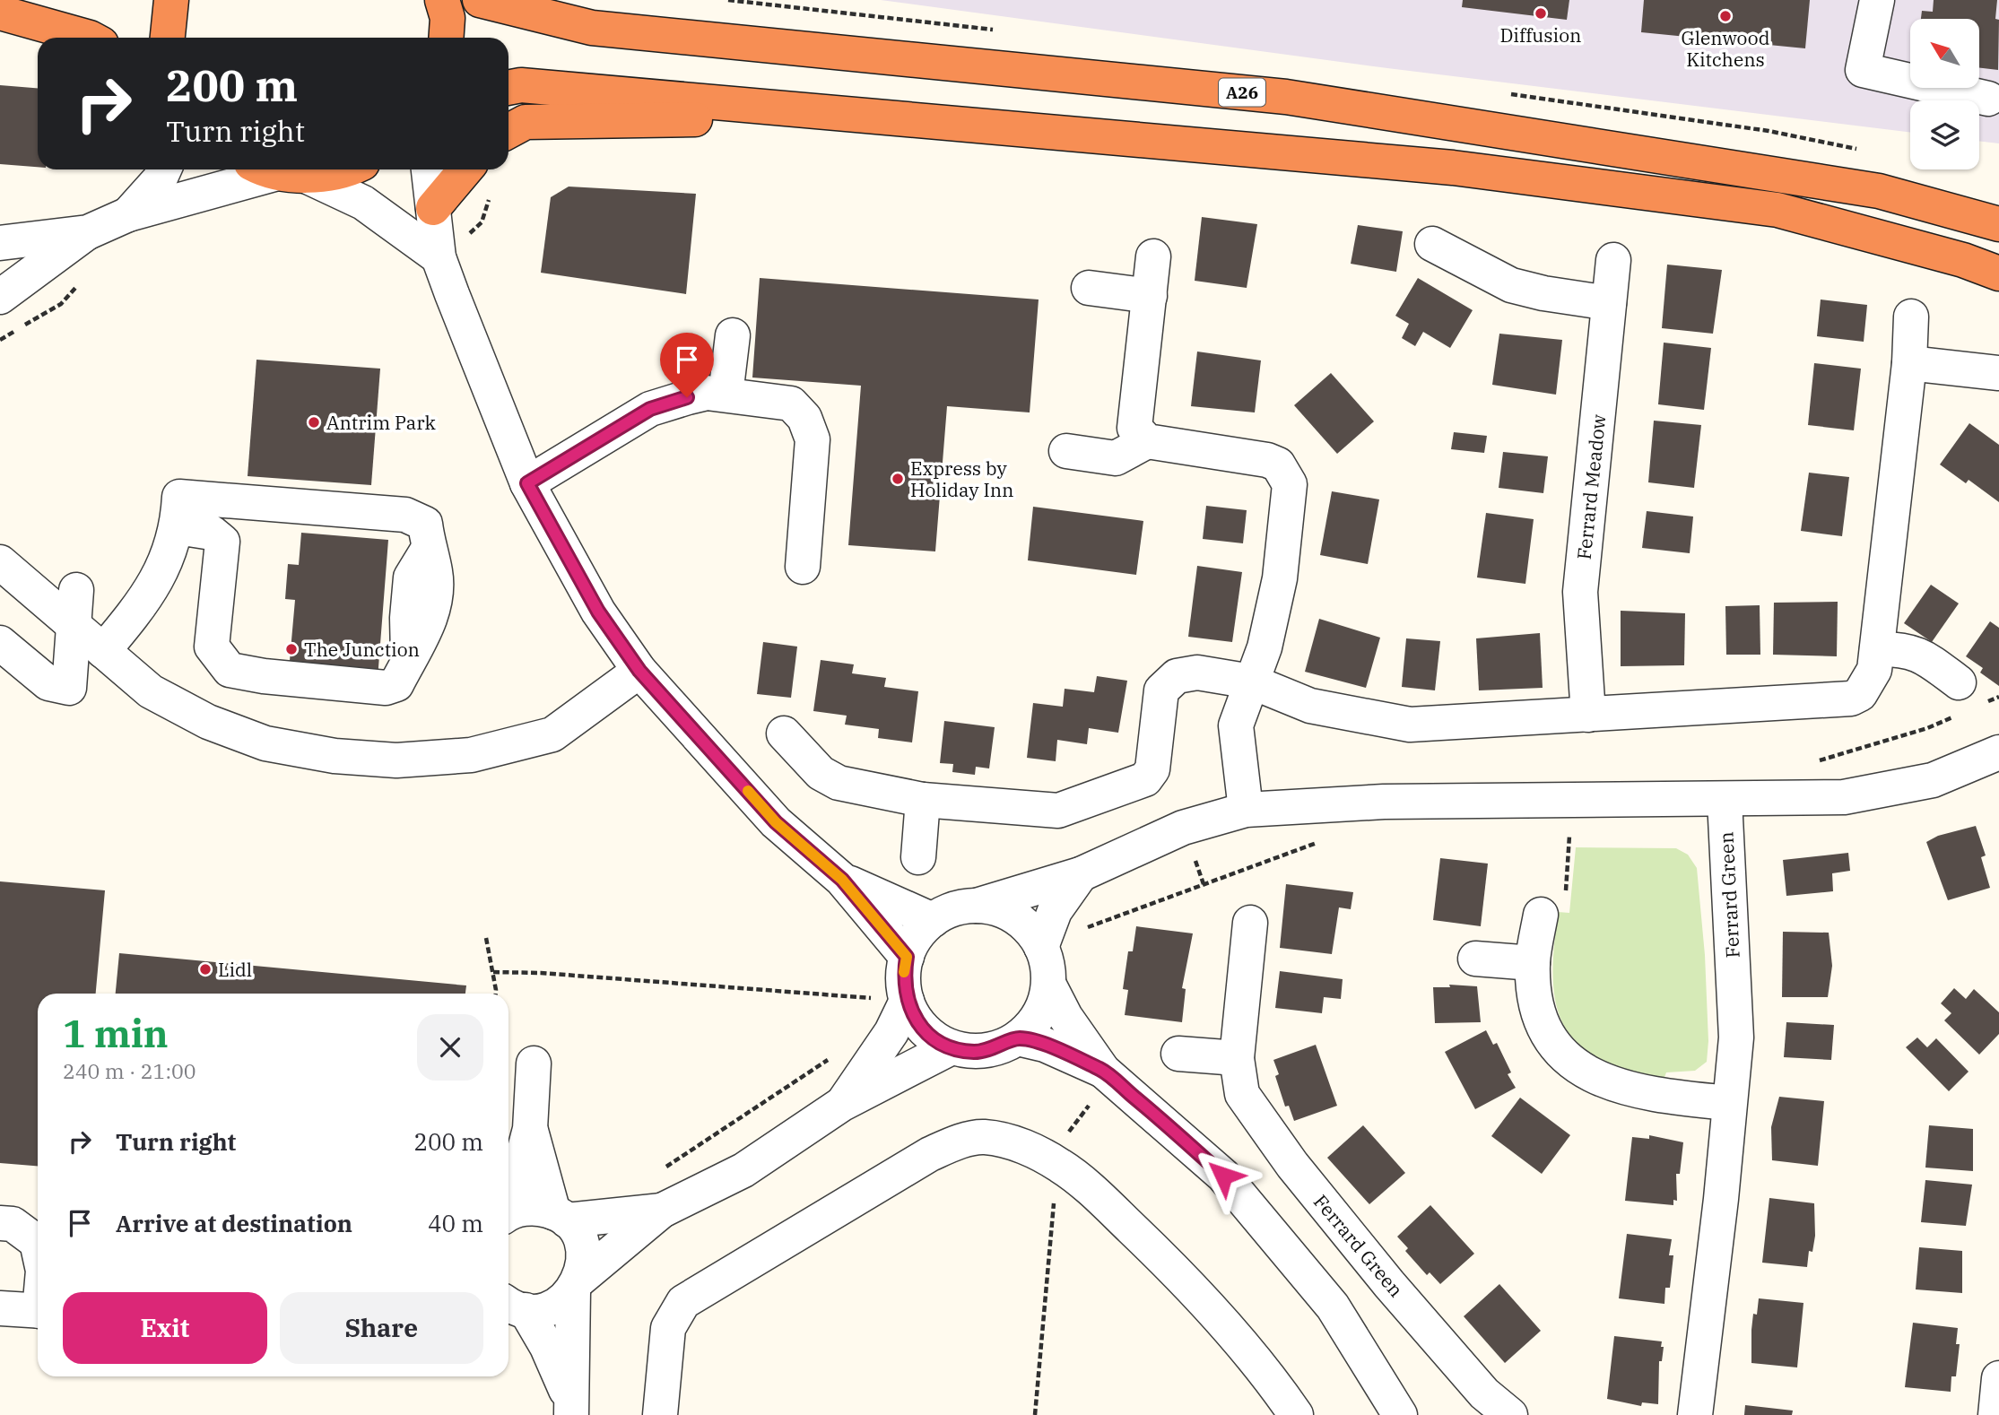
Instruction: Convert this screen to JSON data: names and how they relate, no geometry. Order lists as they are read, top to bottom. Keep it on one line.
{"streets":{"highway":["A26"],"street":["Ferrard Meadow","Ferrard Green"]},"places":["Diffusion","Glenwood Kitchens","Antrim Park","Express by Holiday Inn","The Junction","Lidl"],"north":"top left","page":{"turn":["200 m","Turn right"],"heading":["1 min","240 m · 21:00"],"list":[{"name":"Turn right","value":"200 m"},{"name":"Arrive at destination","value":"40 m"}],"buttons":["Exit","Share"]}}
